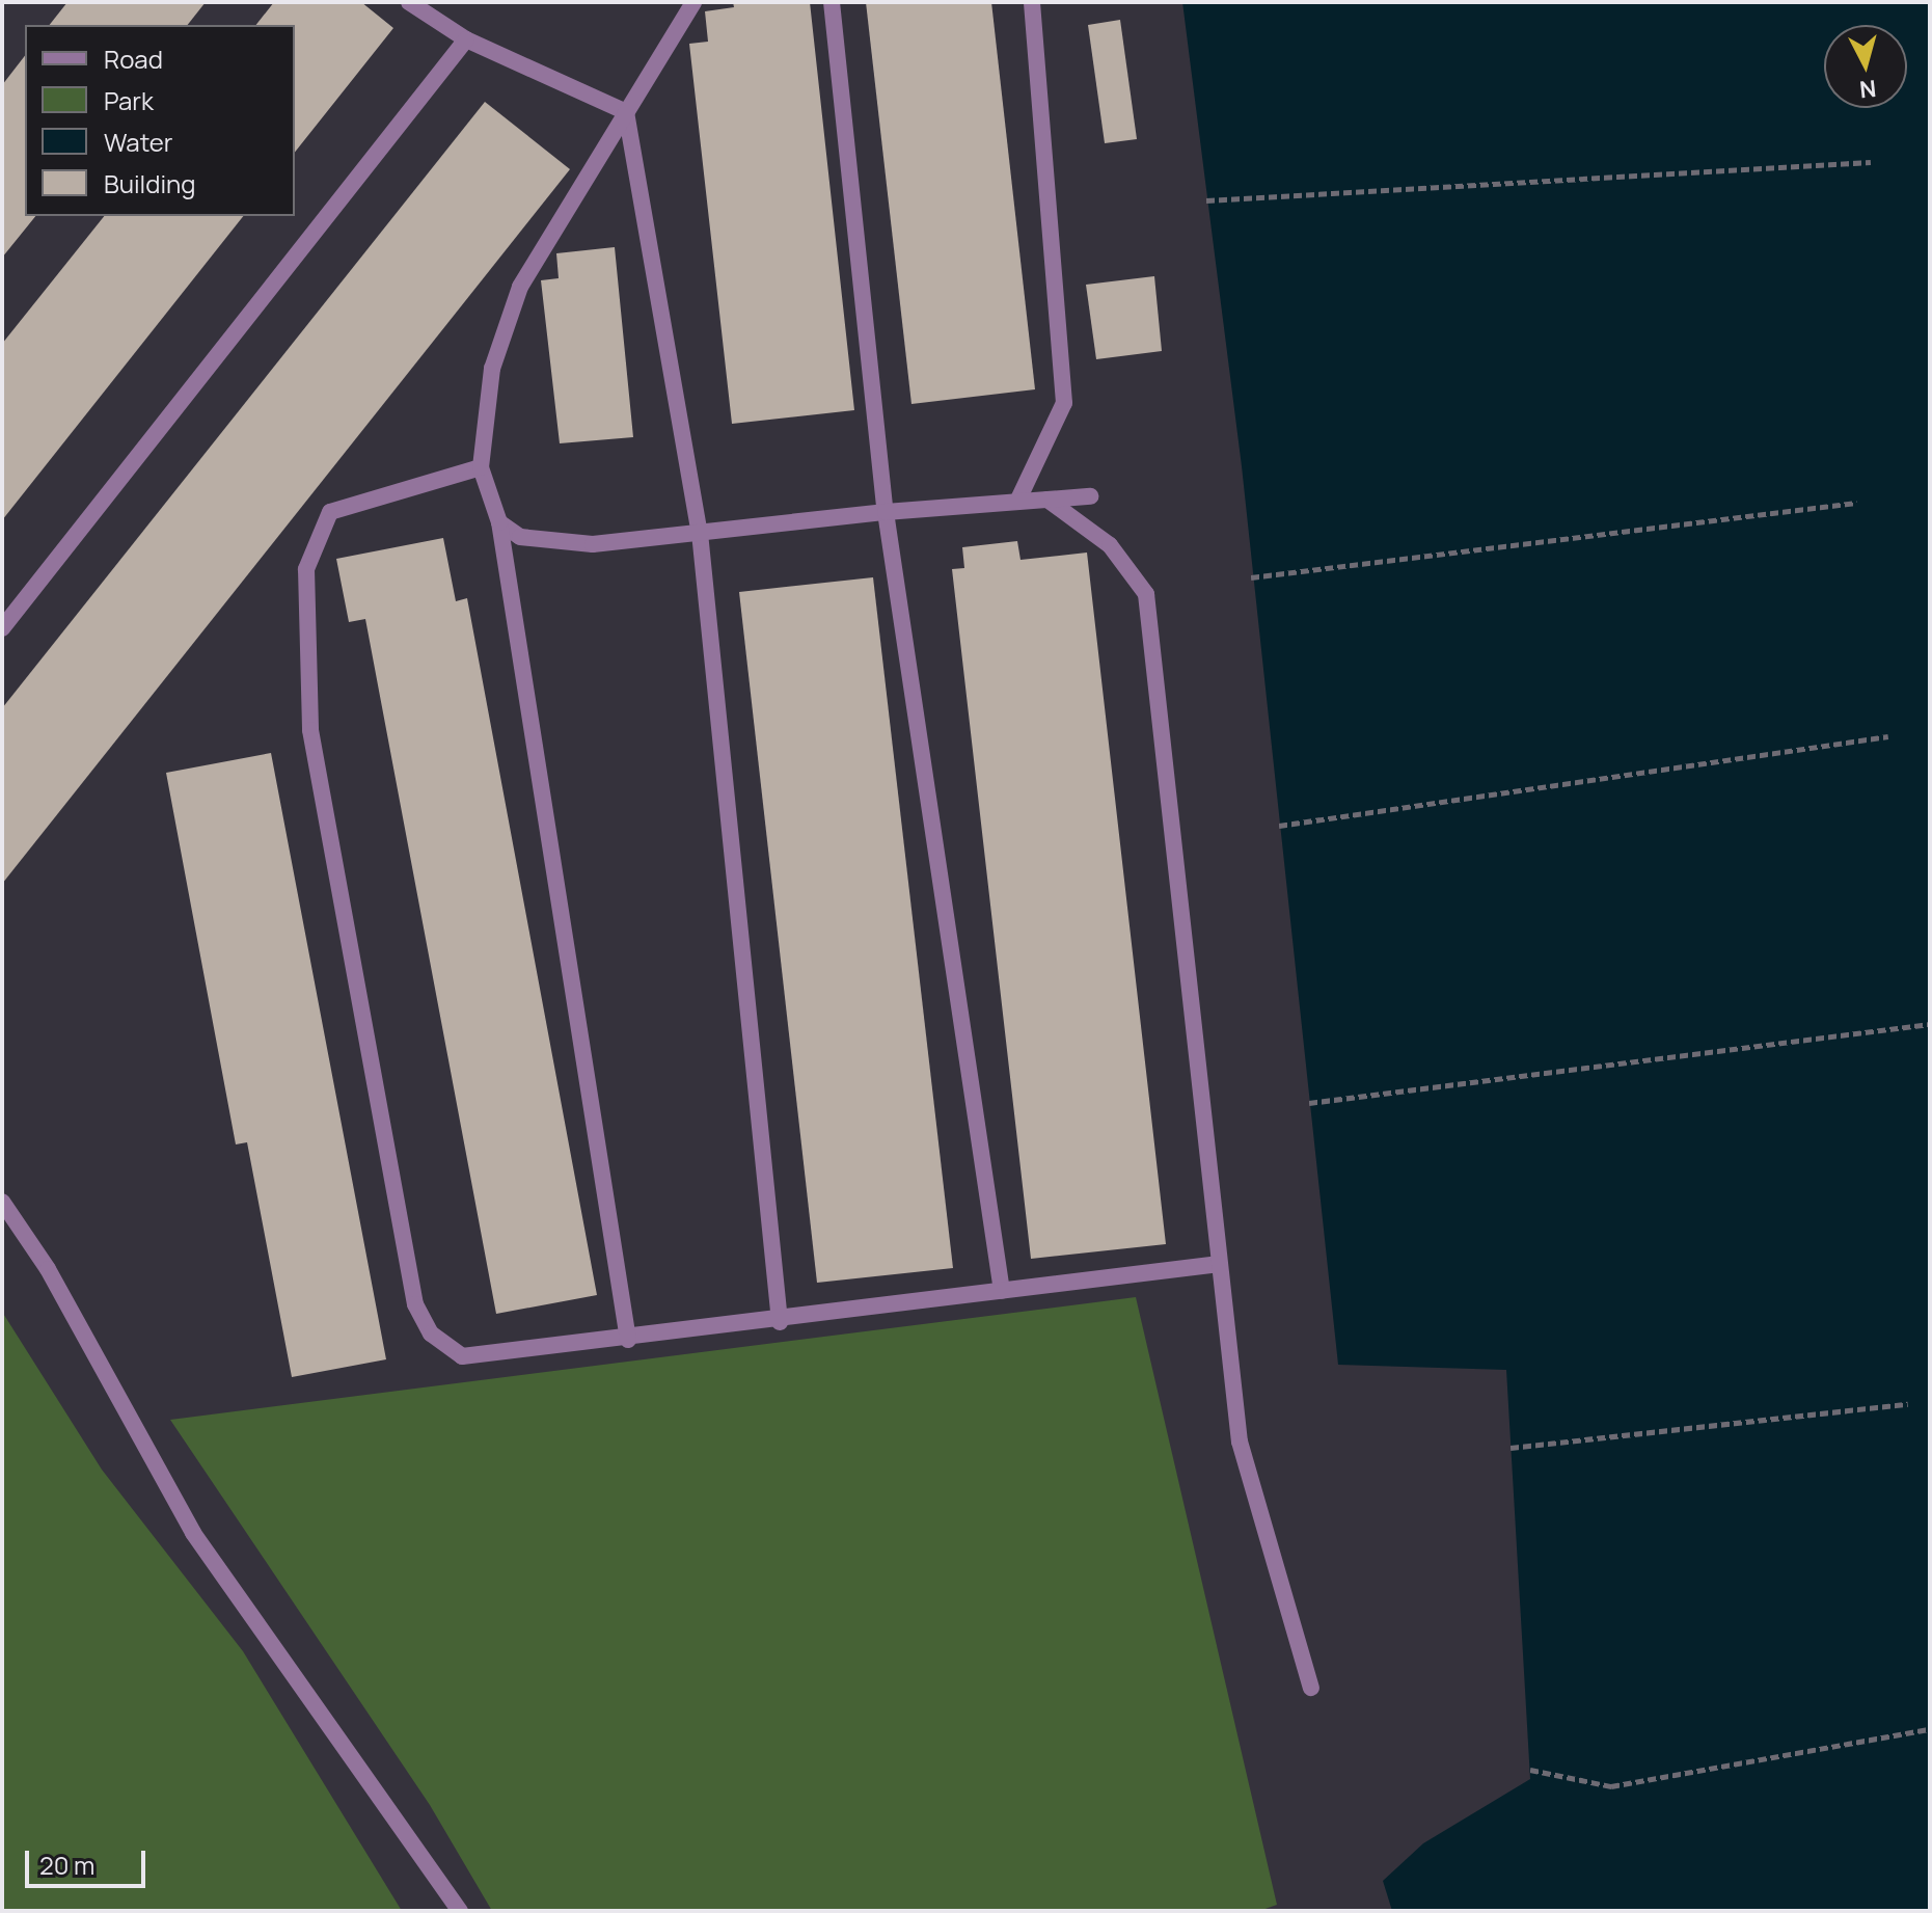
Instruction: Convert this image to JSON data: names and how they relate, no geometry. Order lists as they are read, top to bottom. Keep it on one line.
{"legend":["Road","Park","Water","Building"],"scale_bar":"20 m","north":"bottom"}
